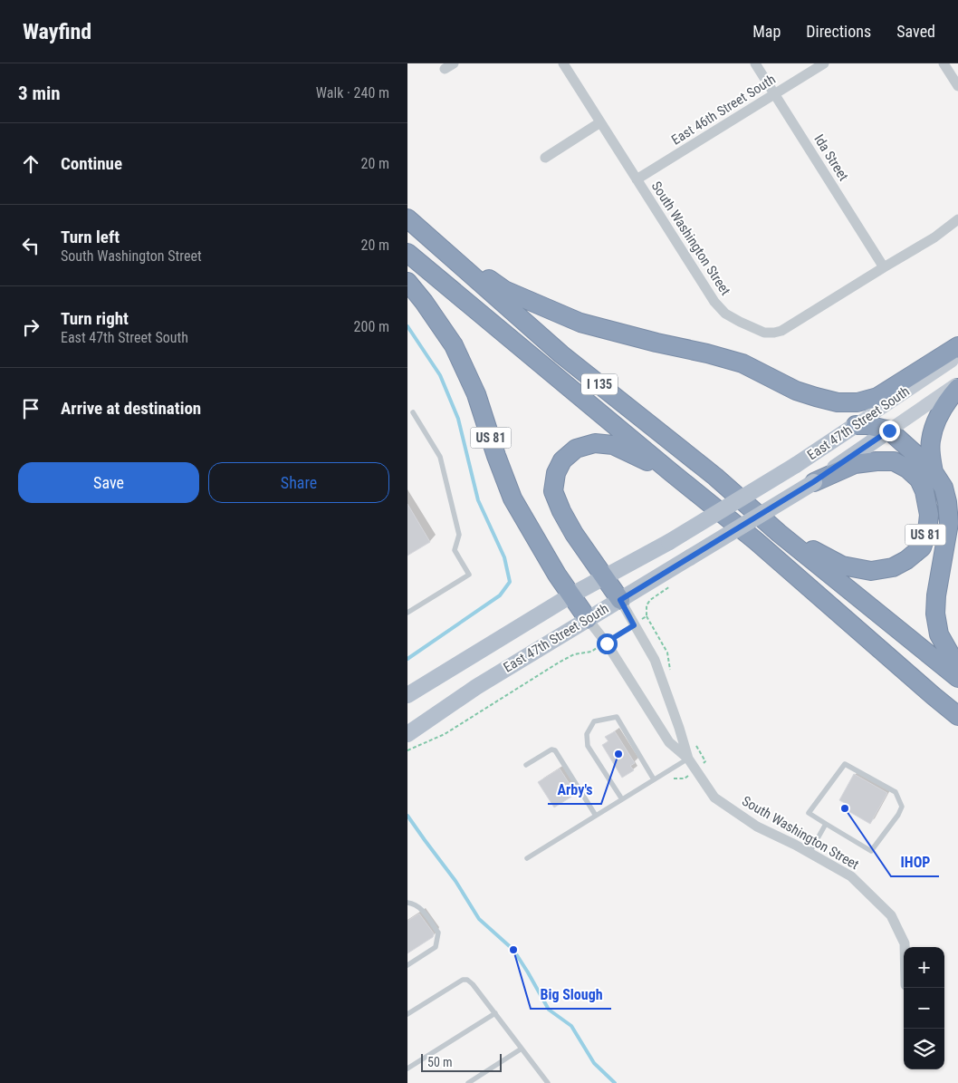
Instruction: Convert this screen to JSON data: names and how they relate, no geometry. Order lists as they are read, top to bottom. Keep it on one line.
{"streets":{"highway":["I 135","US 81"],"main road":["East 47th Street South"],"street":["East 46th Street South","Ida Street","South Washington Street"]},"crossings":[["East 46th Street South","Ida Street"],["East 46th Street South","South Washington Street"],["Ida Street","South Washington Street"],["South Washington Street","East 47th Street South"],["South Washington Street","US 81"],["I 135","US 81"],["East 47th Street South","US 81"]],"places":["Arby's","IHOP","Big Slough"],"scale_bar":"50 m","page":{"header":"Wayfind","nav":["Map","Directions","Saved"],"heading":["3 min","Walk · 240 m"],"list":[["Continue","20 m"],["Turn left","South Washington Street","20 m"],["Turn right","East 47th Street South","200 m"],"Arrive at destination"],"buttons":["Save","Share"],"map_buttons":["+","−"],"scale":"50 m"}}
